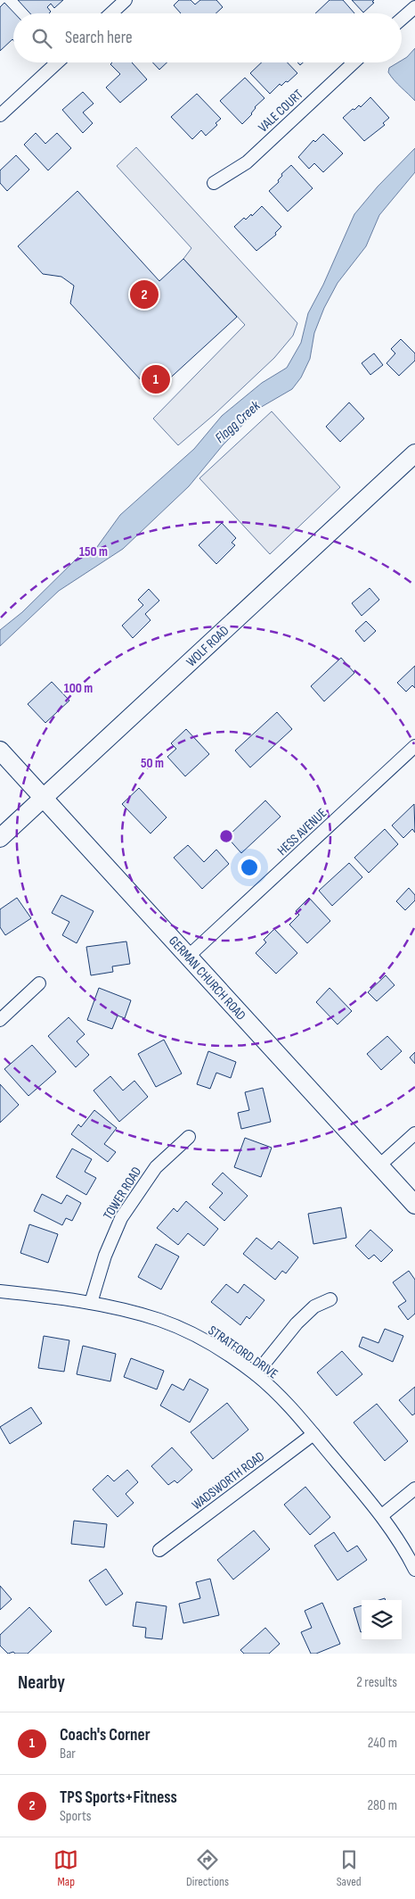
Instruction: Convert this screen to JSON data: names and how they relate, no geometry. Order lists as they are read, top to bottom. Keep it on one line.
{"streets":{"street":["VALE COURT","WOLF ROAD","HESS AVENUE","GERMAN CHURCH ROAD","TOWER ROAD","STRATFORD DRIVE","WADSWORTH ROAD"]},"crossings":[["WOLF ROAD","GERMAN CHURCH ROAD"],["HESS AVENUE","GERMAN CHURCH ROAD"],["TOWER ROAD","STRATFORD DRIVE"],["STRATFORD DRIVE","WADSWORTH ROAD"]],"water":["Flagg Creek"],"page":{"search":"Search here","pins":["2","1"],"heading":["Nearby","2 results"],"list":[{"mark":"1","name":"Coach's Corner","note":"Bar","value":"240 m"},{"mark":"2","name":"TPS Sports+Fitness","note":"Sports","value":"280 m"}],"nav":["Map","Directions","Saved"]},"rings":["150 m","100 m","50 m"]}
